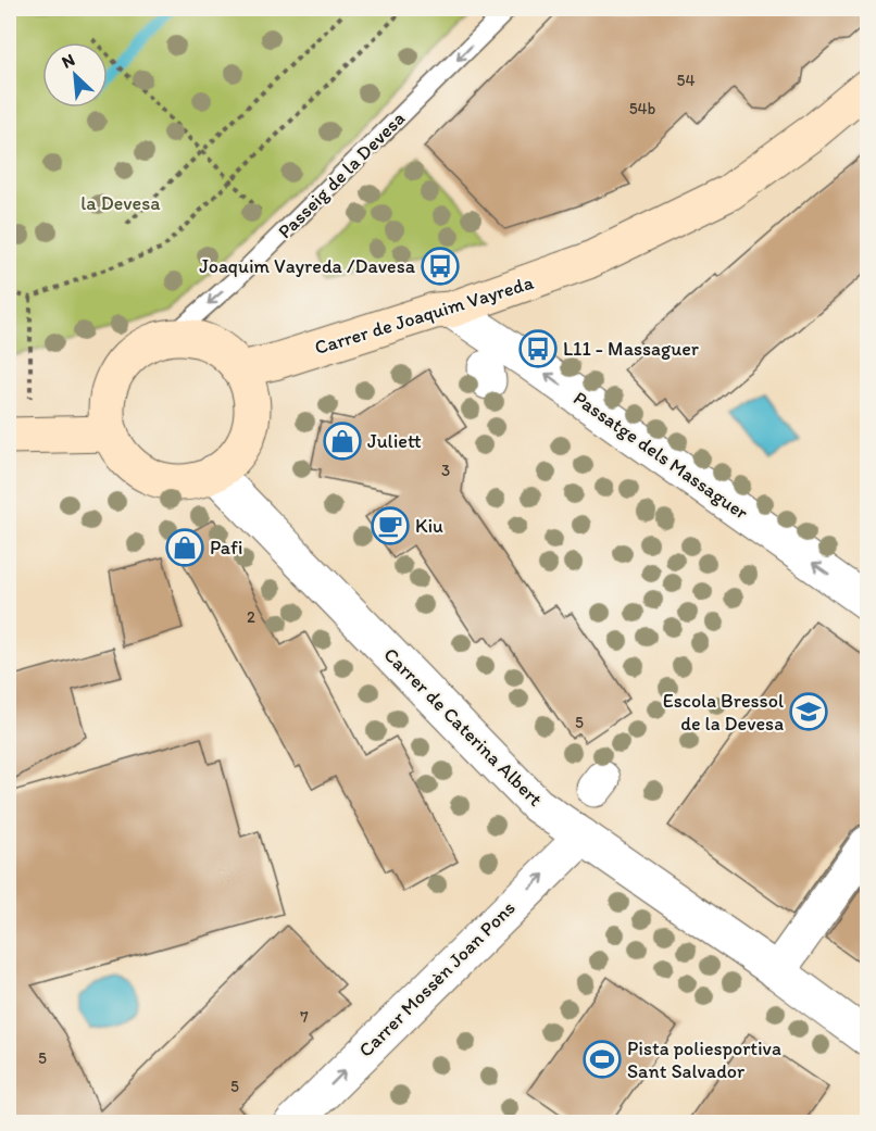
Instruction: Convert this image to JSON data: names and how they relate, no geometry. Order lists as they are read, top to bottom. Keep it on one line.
{"streets":{"street":["Carrer de Joaquim Vayreda","Passatge dels Massaguer","Carrer de Caterina Albert","Carrer Mossèn Joan Pons"],"lane":["Passeig de la Devesa"]},"crossings":[["Passeig de la Devesa","Carrer de Joaquim Vayreda"],["Passeig de la Devesa","Carrer de Caterina Albert"],["Carrer de Joaquim Vayreda","Passatge dels Massaguer"],["Carrer de Joaquim Vayreda","Carrer de Caterina Albert"],["Carrer de Caterina Albert","Carrer Mossèn Joan Pons"]],"one_way":["Passeig de la Devesa","Passatge dels Massaguer","Carrer Mossèn Joan Pons"],"parks":["la Devesa"],"places":{"bus stop":["Joaquim Vayreda /Davesa","L11 - Massaguer"],"shop":["Juliett","Pafi"],"cafe":["Kiu"],"school or university":["Escola Bressol de la Devesa"],"sports":["Pista poliesportiva Sant Salvador"]},"house_numbers":["54","54b","3","2","5","7","5","5"],"north":"top left"}
